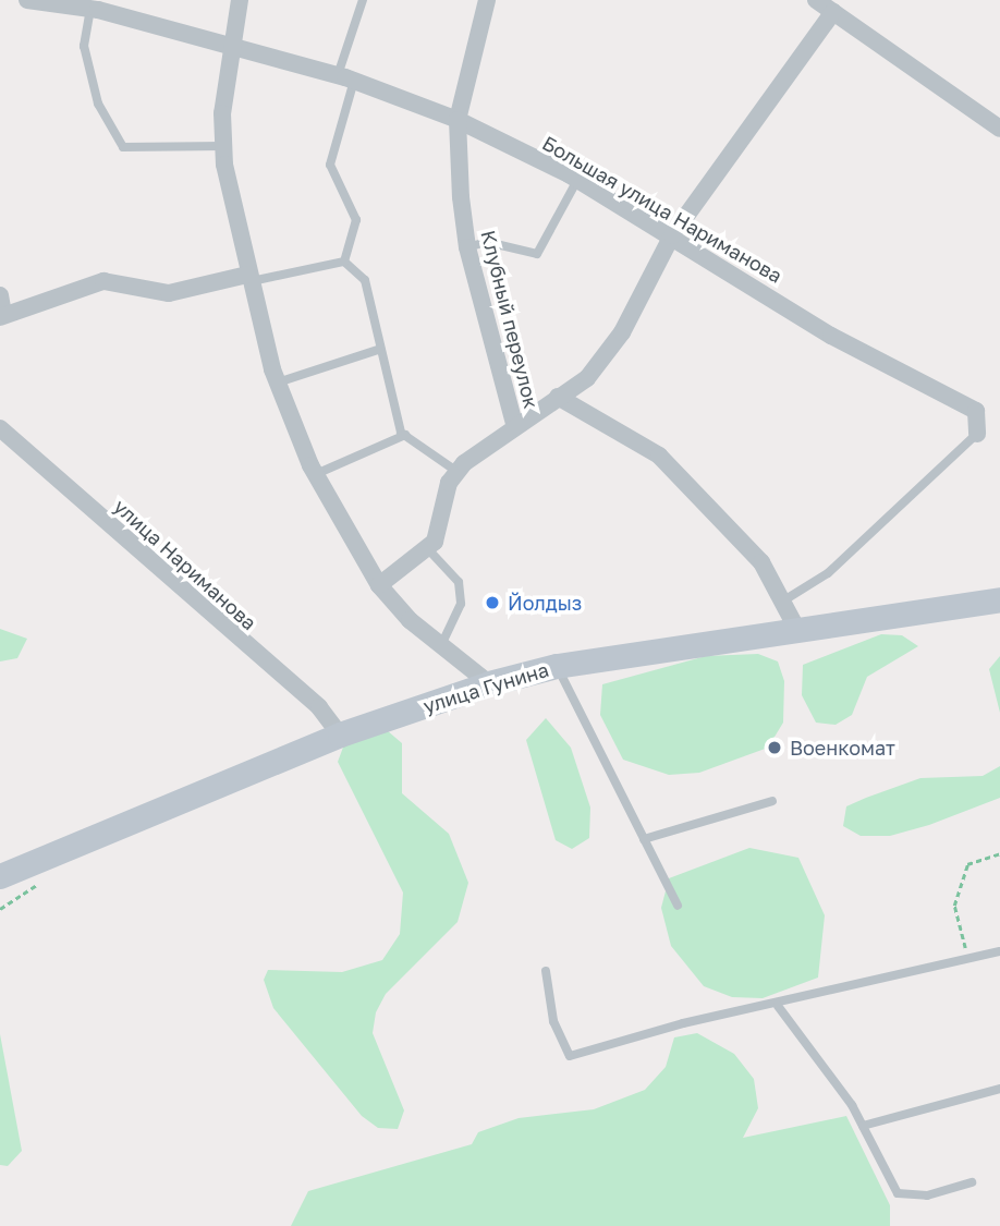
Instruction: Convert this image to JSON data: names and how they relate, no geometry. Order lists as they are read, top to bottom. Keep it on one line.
{"streets":{"main road":["улица Гунина"],"street":["Большая улица Нариманова","Клубный переулок","улица Нариманова"]},"crossings":[["Большая улица Нариманова","Клубный переулок"],["улица Нариманова","улица Гунина"]],"places":["Йолдыз","Военкомат"]}
